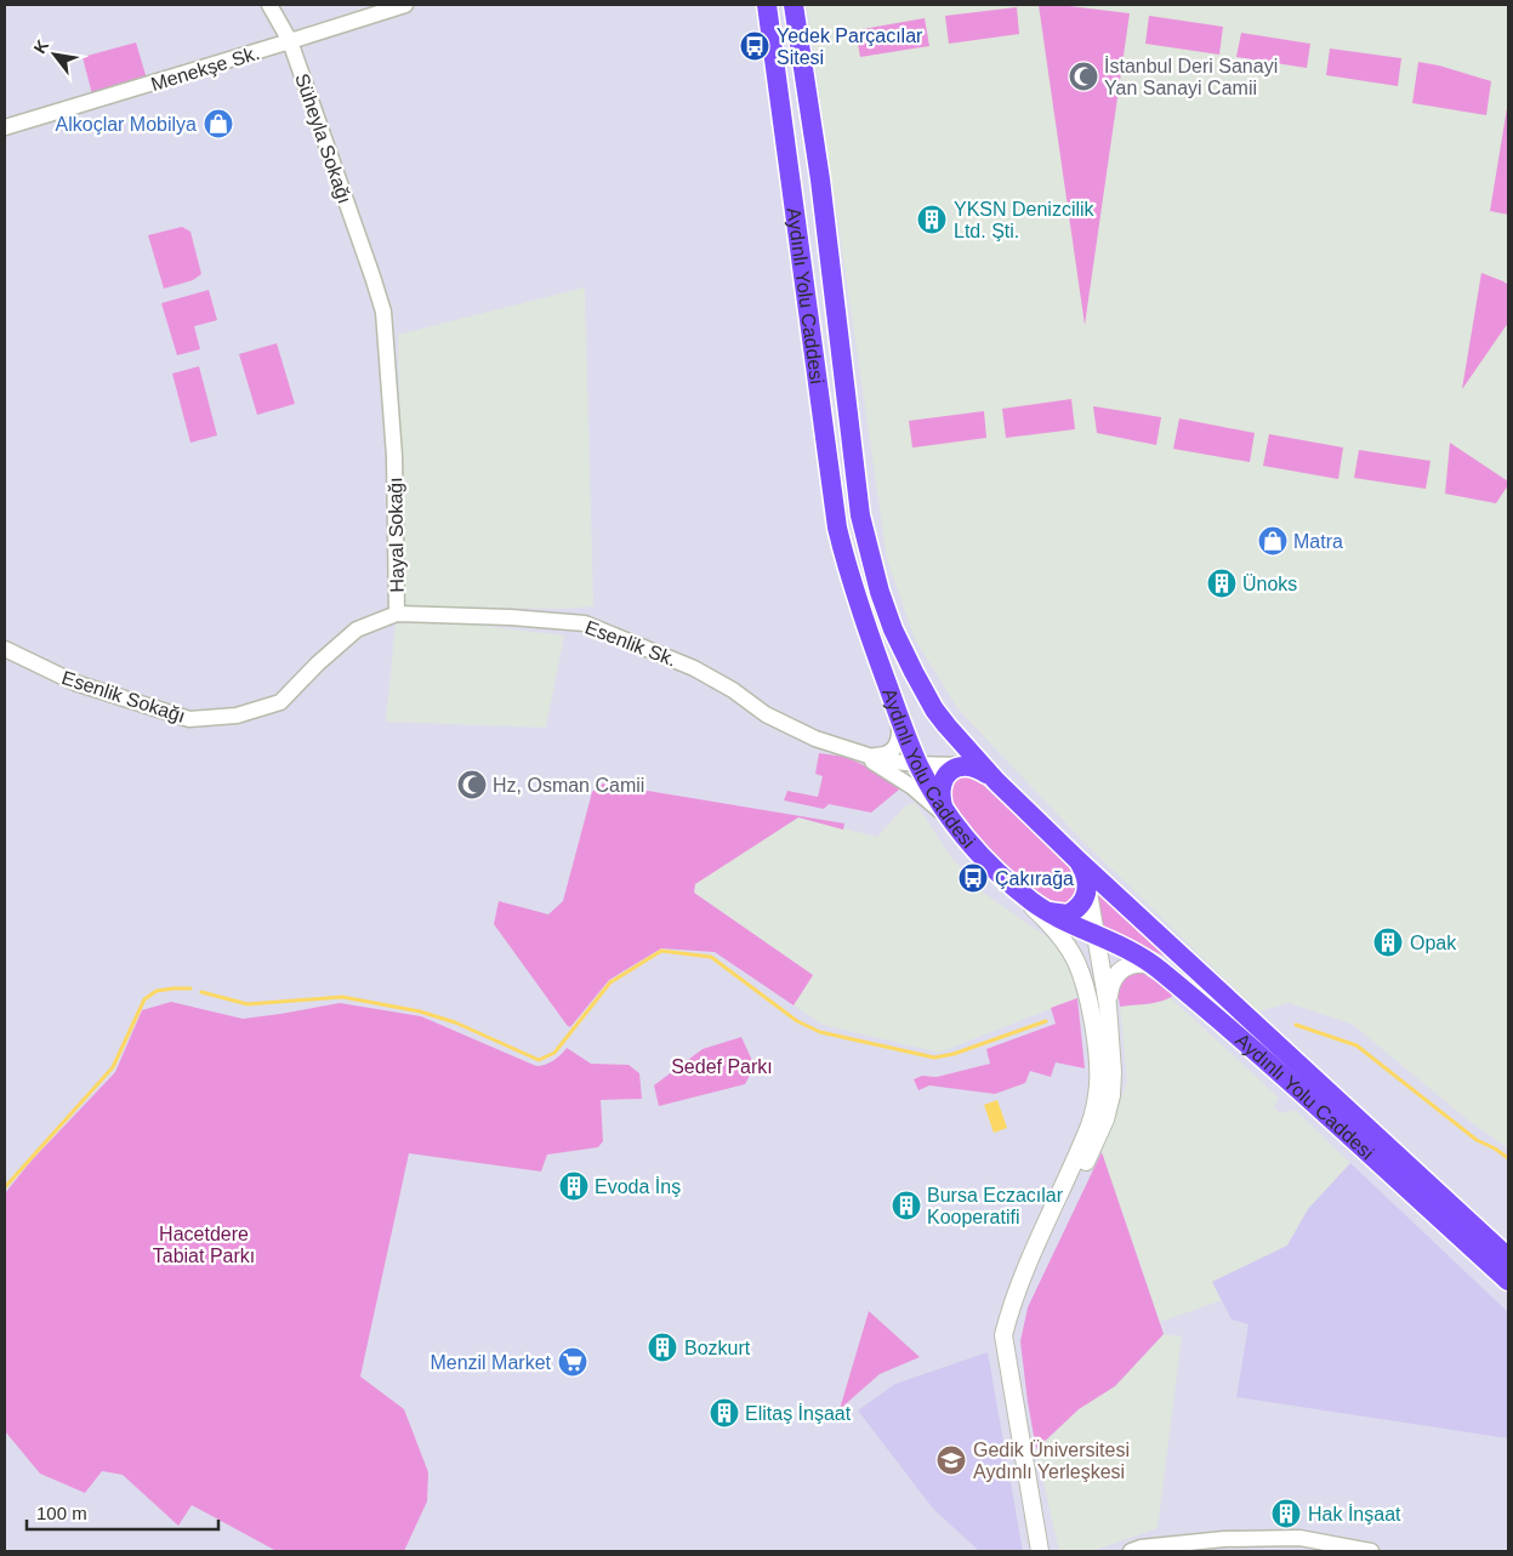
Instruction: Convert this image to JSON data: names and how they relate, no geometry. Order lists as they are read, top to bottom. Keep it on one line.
{"streets":{"main road":["Aydınlı Yolu Caddesi"],"street":["Menekşe Sk.","Süheyla Sokağı","Hayal Sokağı","Esenlik Sk.","Esenlik Sokağı"]},"crossings":[["Menekşe Sk.","Süheyla Sokağı"],["Süheyla Sokağı","Hayal Sokağı"],["Aydınlı Yolu Caddesi","Esenlik Sk."],["Hayal Sokağı","Esenlik Sk."],["Hayal Sokağı","Esenlik Sokağı"],["Esenlik Sk.","Esenlik Sokağı"]],"parks":["Sedef Parkı","Hacetdere Tabiat Parkı"],"places":{"bus stop":["Yedek Parçacılar Sitesi","Çakırağa"],"mosque":["İstanbul Deri Sanayi Yan Sanayi Camii","Hz, Osman Camii"],"shop":["Alkoçlar Mobilya","Matra"],"building":["YKSN Denizcilik Ltd. Şti.","Ünoks","Opak","Evoda İnş","Bursa Eczacılar Kooperatifi","Bozkurt","Elitaş İnşaat","Hak İnşaat"],"supermarket":["Menzil Market"],"school or university":["Gedik Üniversitesi Aydınlı Yerleşkesi"]},"scale_bar":"100 m","north":"top left"}
